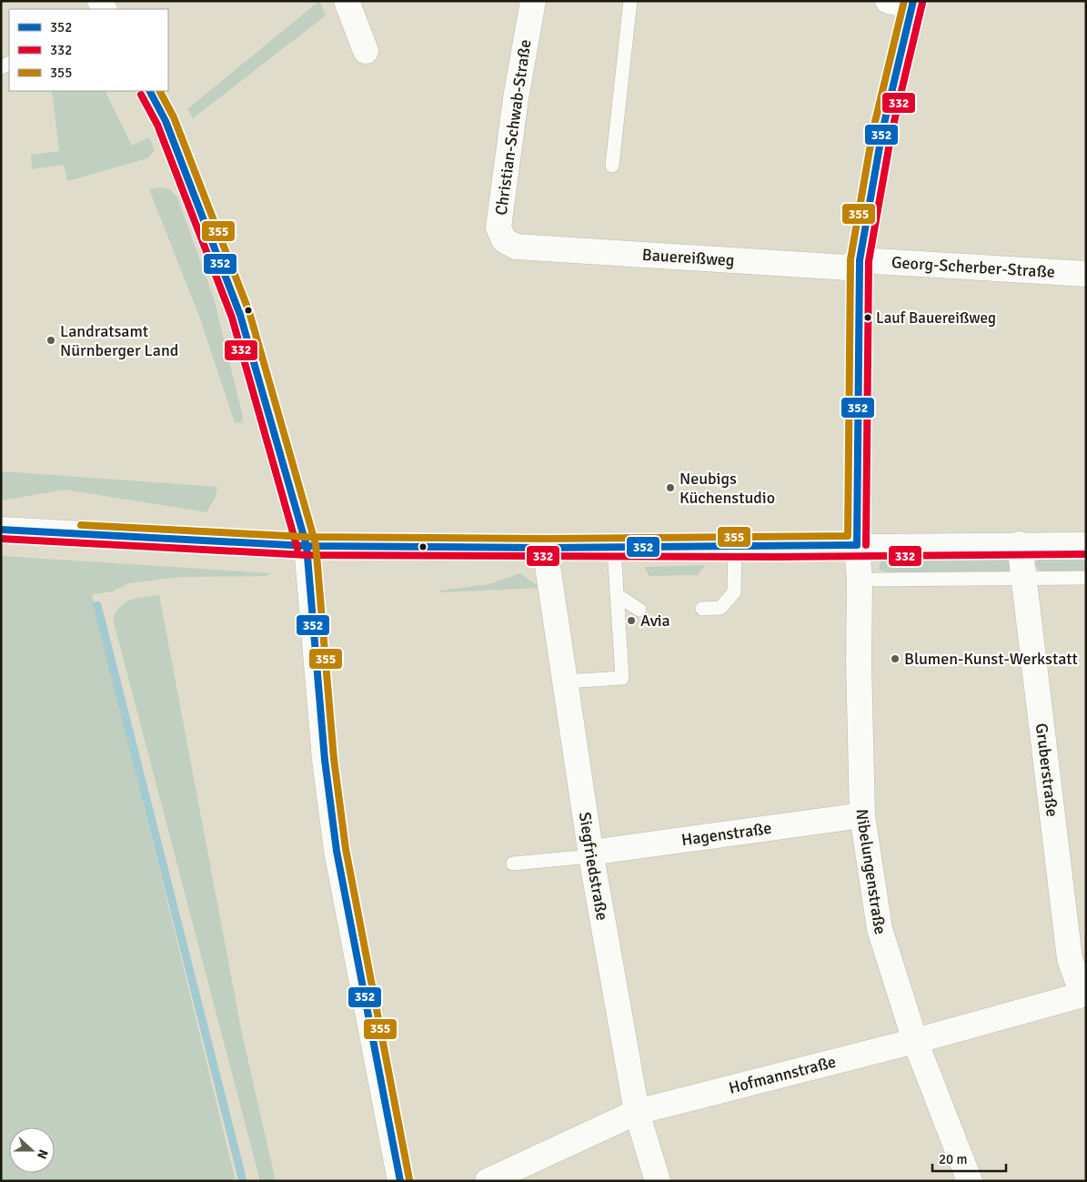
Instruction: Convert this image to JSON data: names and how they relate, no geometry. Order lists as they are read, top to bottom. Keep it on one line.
{"streets":{"street":["Christian-Schwab-Straße","Bauereißweg","Georg-Scherber-Straße","Gruberstraße","Hagenstraße","Siegfriedstraße","Nibelungenstraße","Hofmannstraße"]},"crossings":[["Christian-Schwab-Straße","Bauereißweg"],["Bauereißweg","Georg-Scherber-Straße"],["Bauereißweg","Nibelungenstraße"],["Georg-Scherber-Straße","Nibelungenstraße"],["Gruberstraße","Hofmannstraße"],["Hagenstraße","Siegfriedstraße"],["Hagenstraße","Nibelungenstraße"],["Siegfriedstraße","Hofmannstraße"],["Nibelungenstraße","Hofmannstraße"]],"places":["Lauf Bauereißweg","Landratsamt Nürnberger Land","Neubigs Küchenstudio","Avia","Blumen-Kunst-Werkstatt"],"lines":["transit line 352","transit line 355","transit line 332"],"legend":["352","332","355"],"scale_bar":"20 m","north":"right"}
